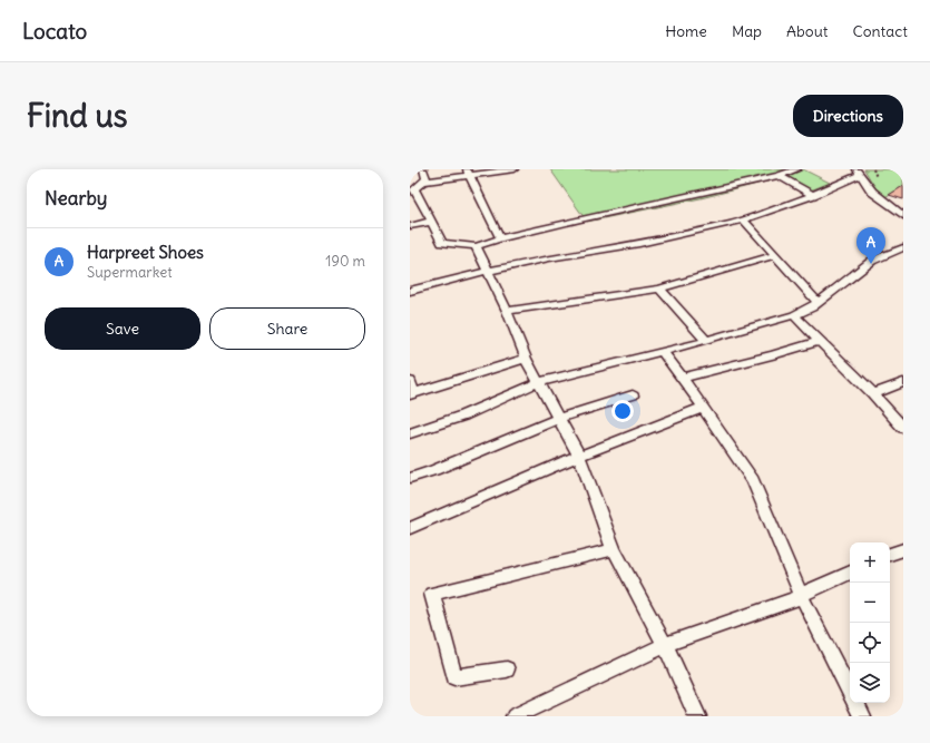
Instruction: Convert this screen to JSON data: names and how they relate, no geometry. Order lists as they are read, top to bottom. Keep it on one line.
{"page":{"header":"Locato","nav":["Home","Map","About","Contact"],"buttons":["Directions",["Save","Share"]],"title":"Find us","heading":"Nearby","list":[{"mark":"A","name":"Harpreet Shoes","note":"Supermarket","value":"190 m"}],"pins":"A","map_buttons":["+","−"]}}
